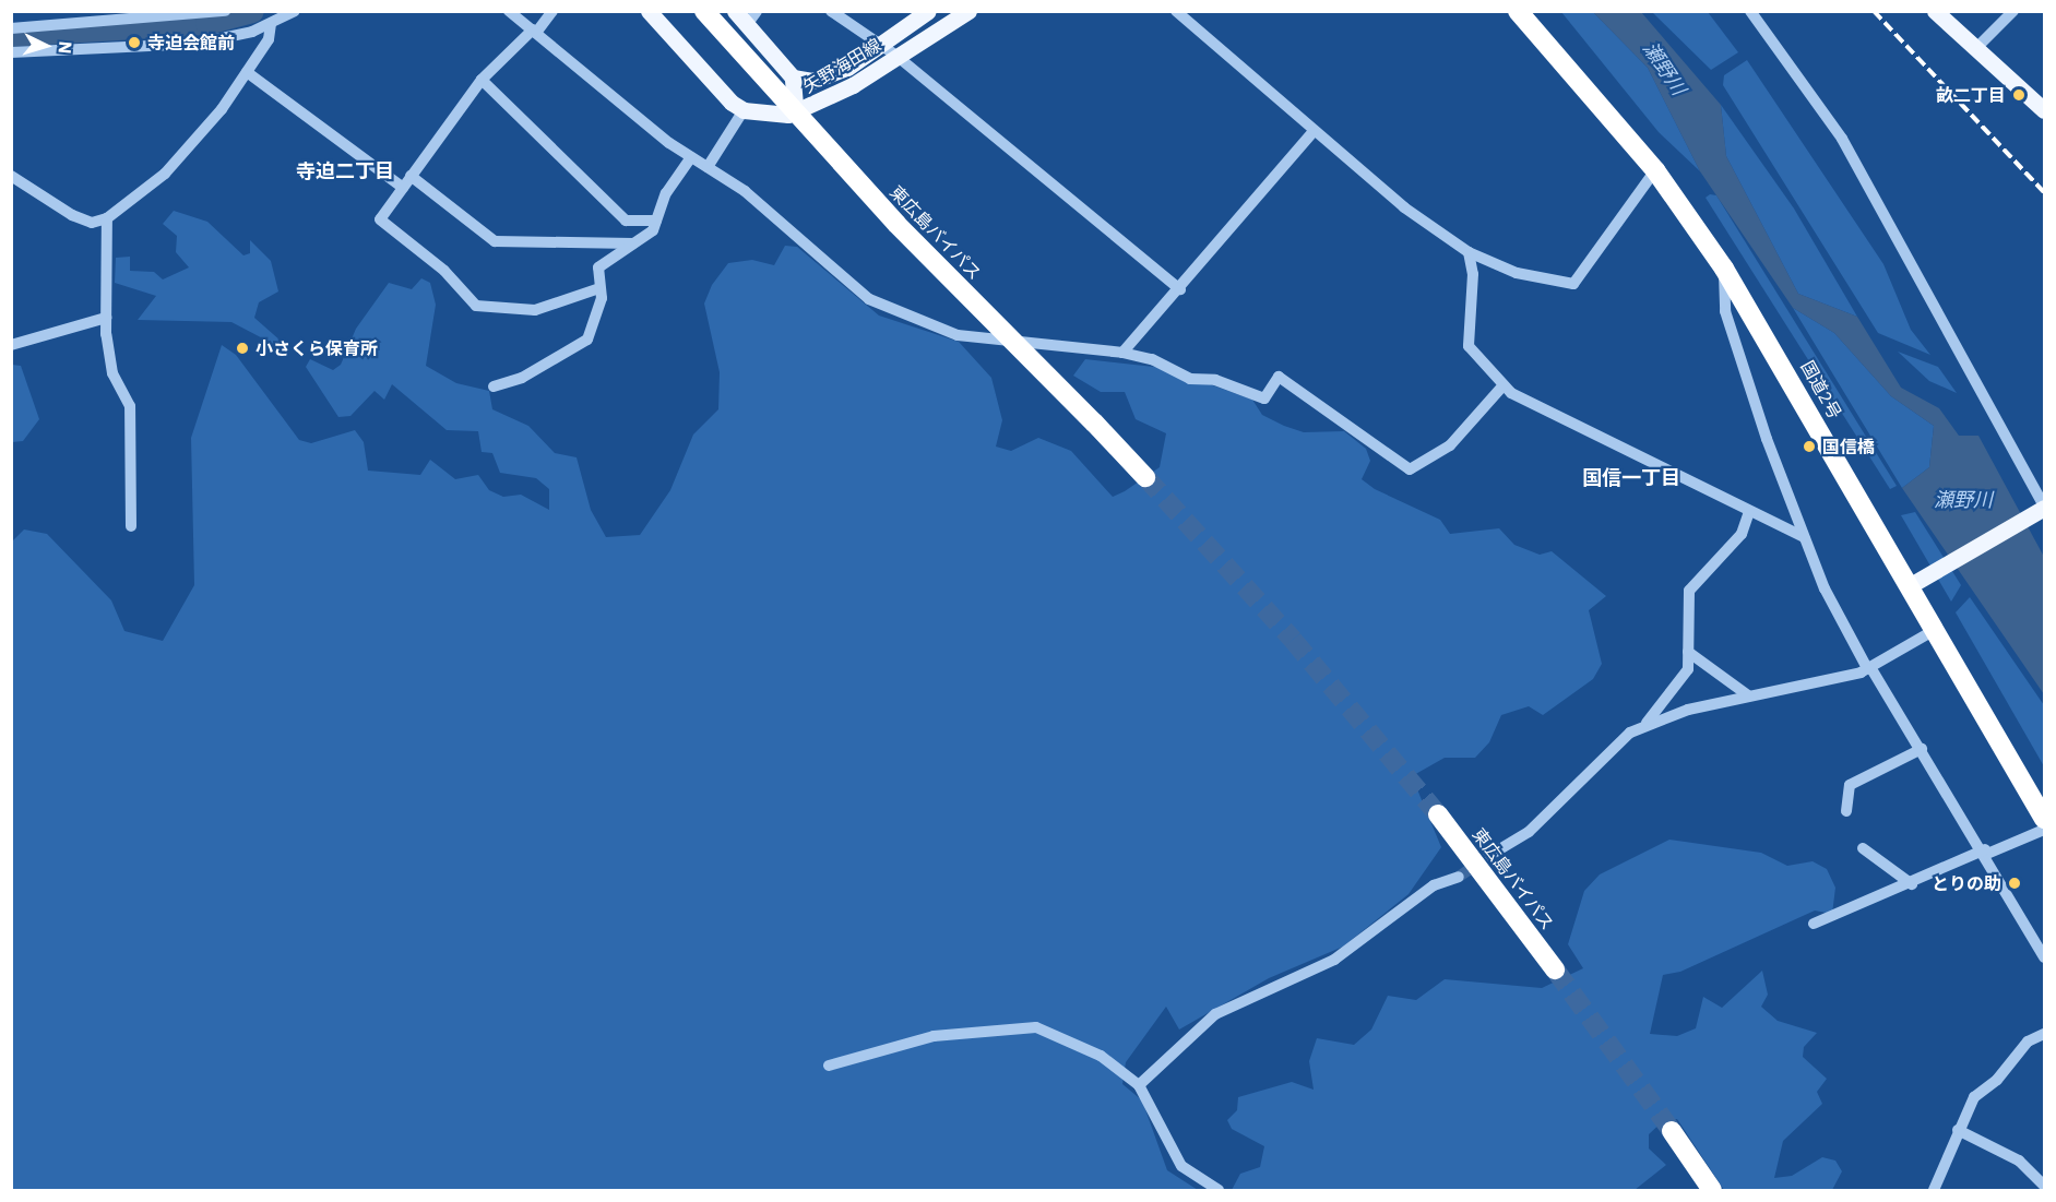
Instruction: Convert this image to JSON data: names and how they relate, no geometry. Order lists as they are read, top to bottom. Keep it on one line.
{"streets":{"highway":["東広島バイパス","国道2号"],"main road":["矢野海田線"]},"districts":["寺迫二丁目","国信一丁目"],"water":["瀬野川"],"places":["寺迫会館前","畝二丁目","小さくら保育所","国信橋","とりの助"],"north":"right"}
